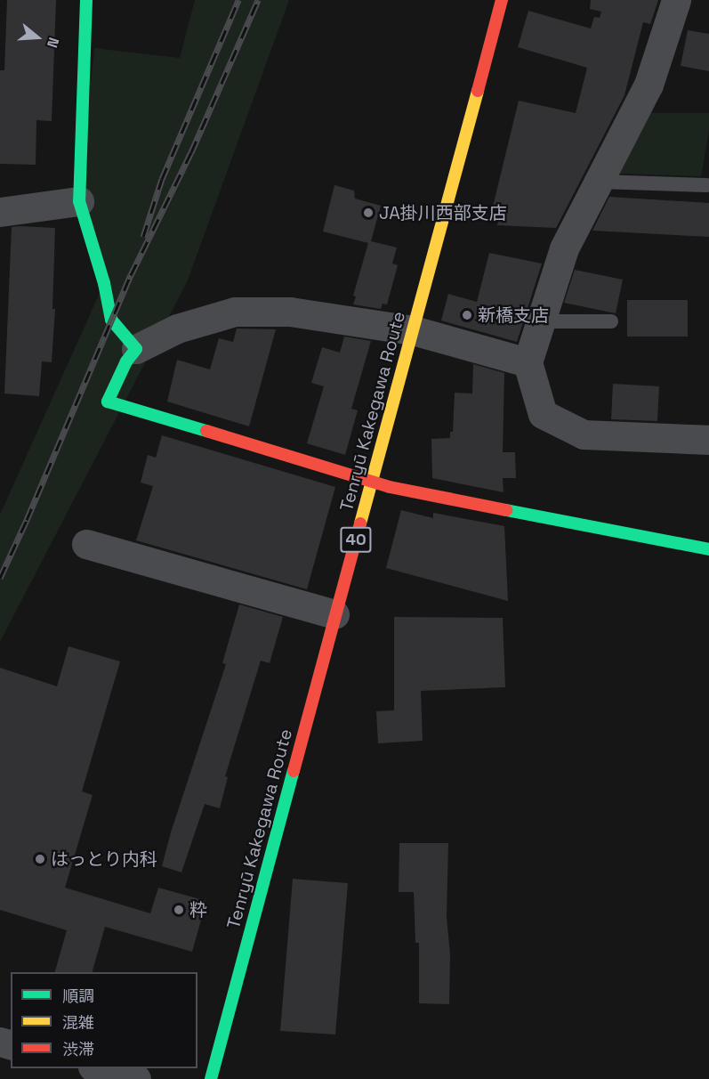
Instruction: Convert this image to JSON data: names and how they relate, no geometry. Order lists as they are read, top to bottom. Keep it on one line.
{"streets":{"main road":["Tenryū Kakegawa Route","40"]},"places":["JA掛川西部支店","新橋支店","はっとり内科","粋"],"legend":["順調","混雑","渋滞"],"north":"right"}
